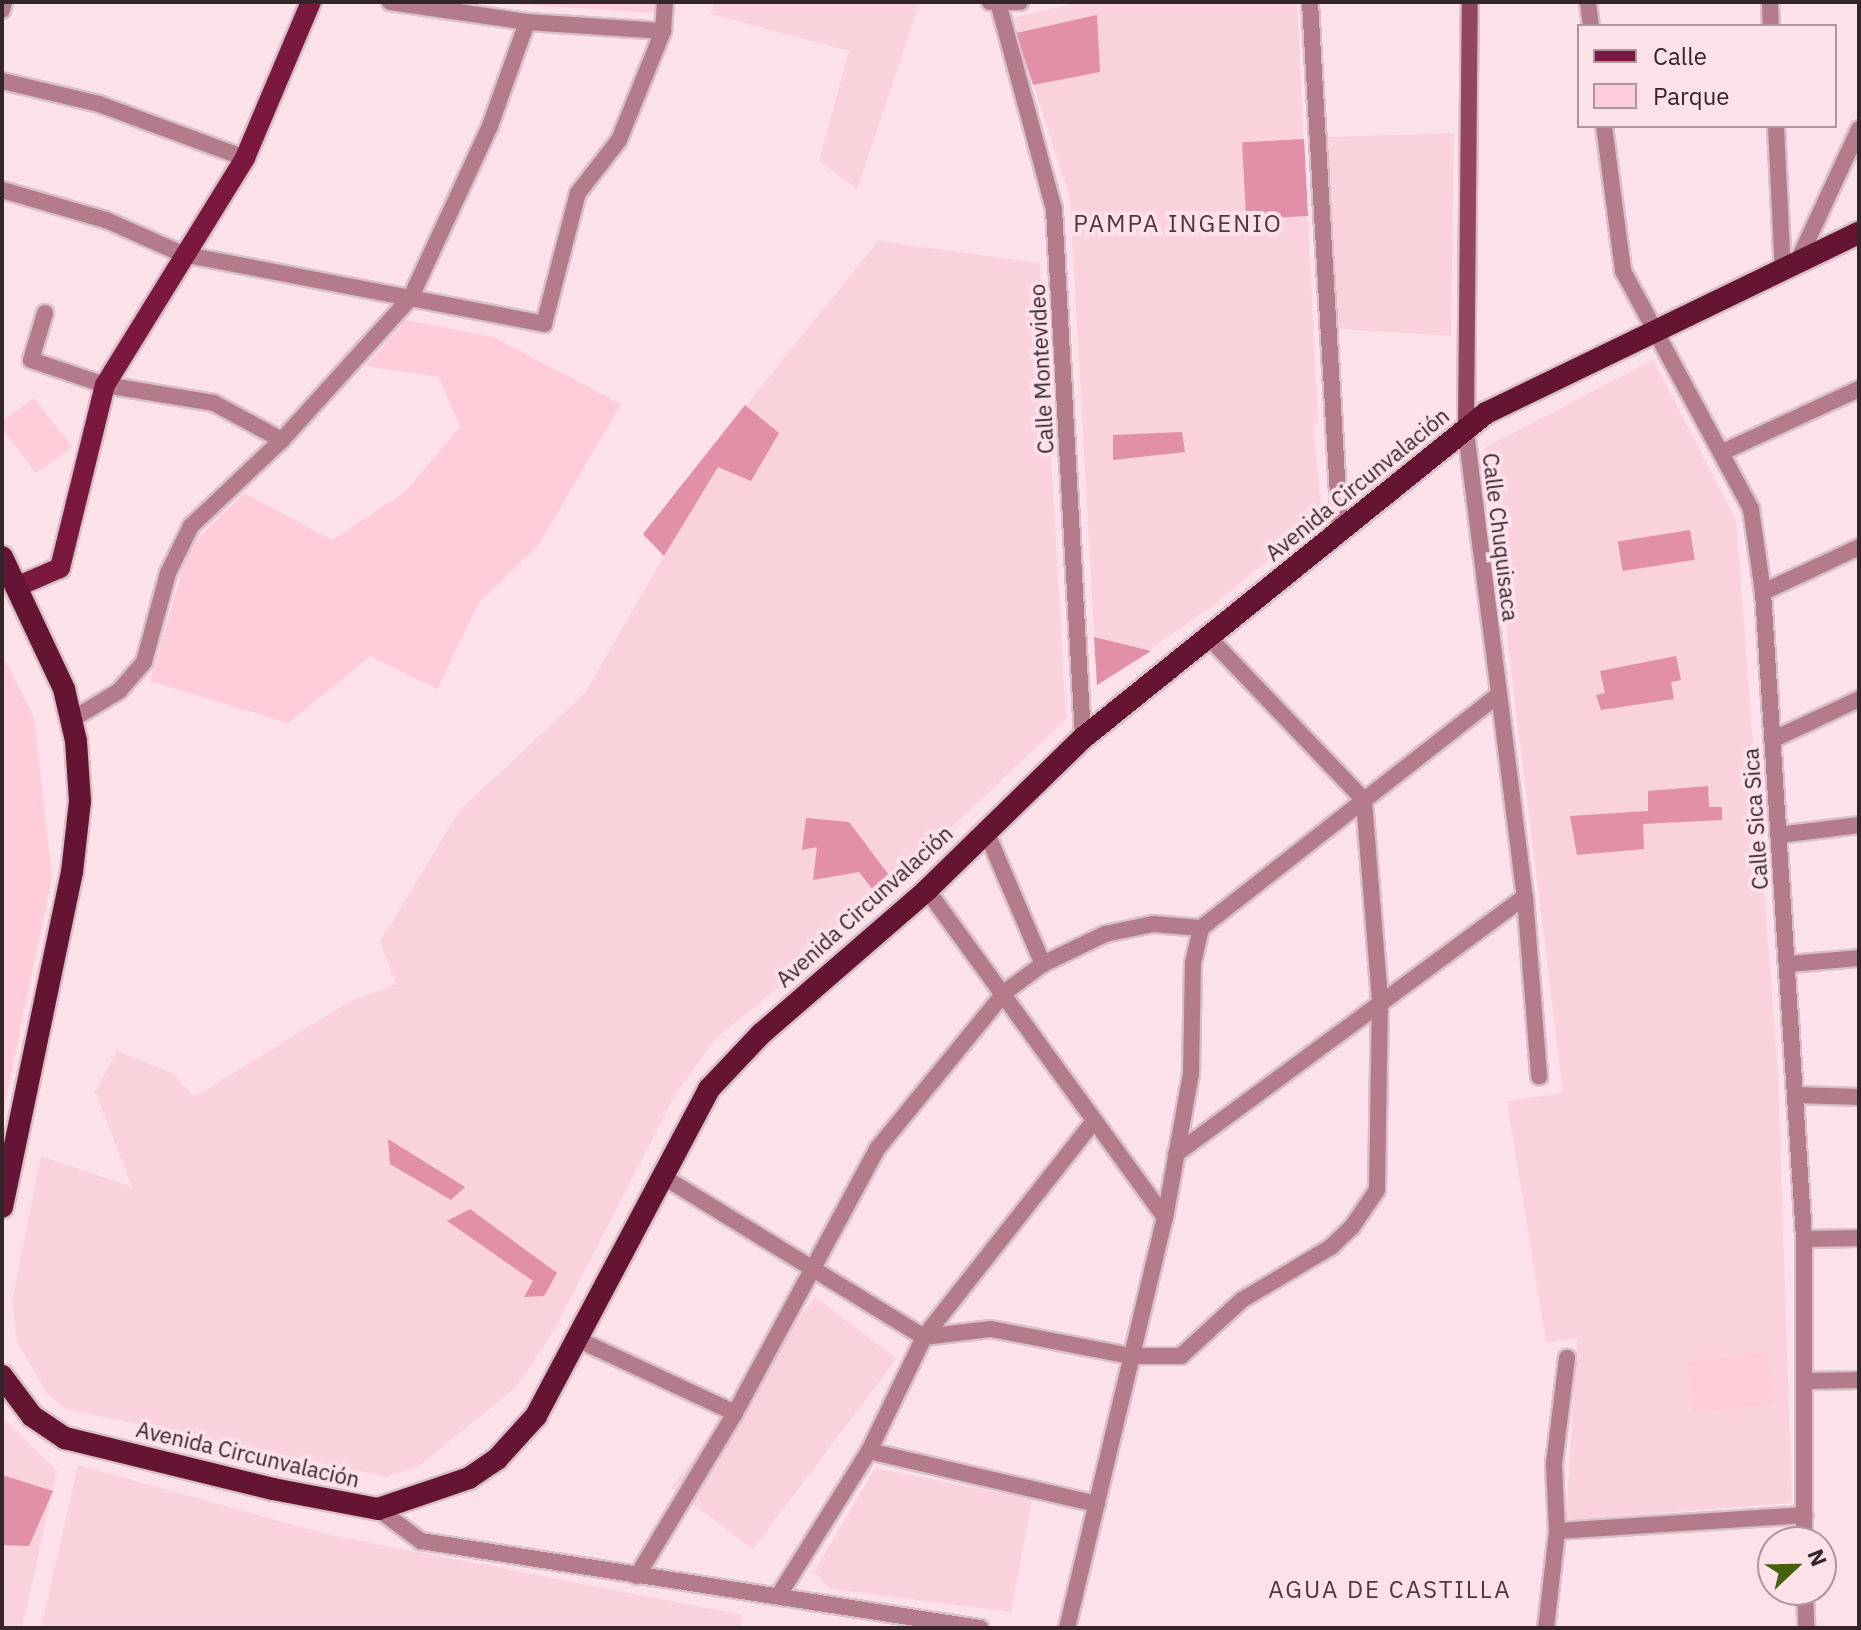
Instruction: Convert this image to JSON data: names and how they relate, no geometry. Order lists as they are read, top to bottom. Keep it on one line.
{"streets":{"highway":["Avenida Circunvalación"],"main road":["Calle Chuquisaca"],"street":["Calle Montevideo","Calle Sica Sica"]},"crossings":[["Calle Montevideo","Avenida Circunvalación"],["Avenida Circunvalación","Calle Chuquisaca"],["Avenida Circunvalación","Calle Sica Sica"]],"districts":["PAMPA INGENIO","AGUA DE CASTILLA"],"legend":["Calle","Parque"],"north":"right"}
